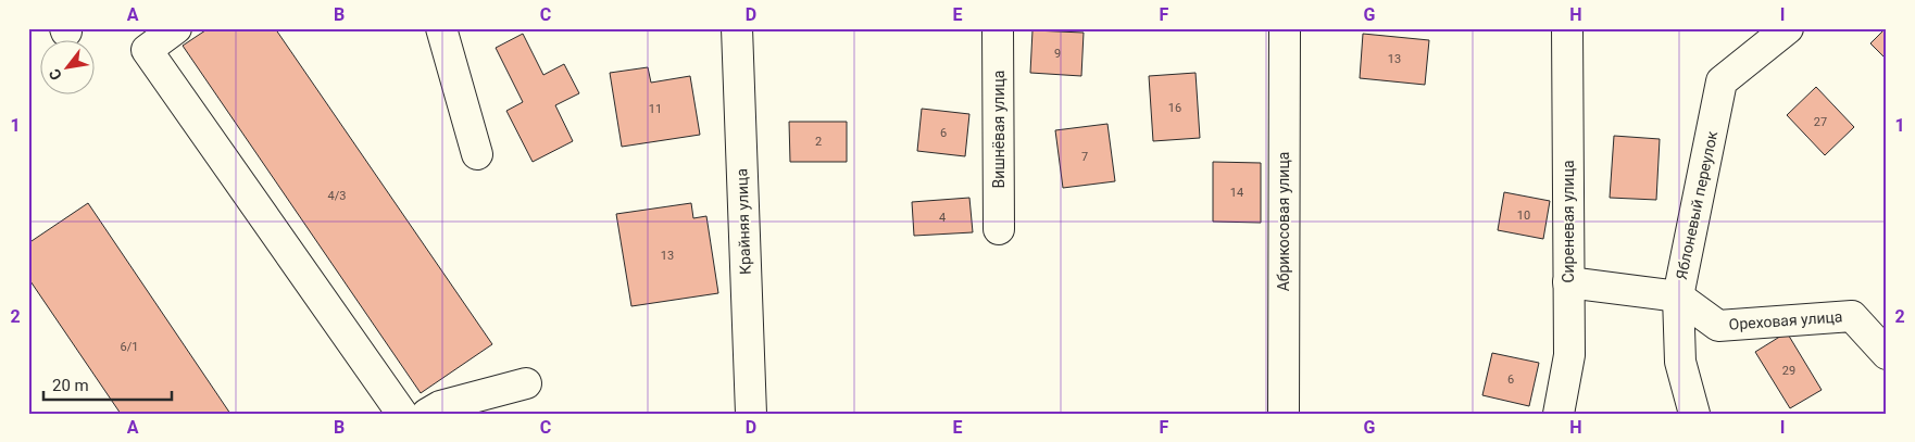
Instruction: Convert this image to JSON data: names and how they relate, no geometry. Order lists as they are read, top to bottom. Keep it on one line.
{"streets":{"street":["Вишнёвая улица","Яблоневый переулок","Крайняя улица","Абрикосовая улица","Сиреневая улица","Ореховая улица"]},"crossings":[["Яблоневый переулок","Ореховая улица"]],"house_numbers":["9","13","16","11","27","6","2","7","14","4/3","10","4","13","6/1","29","6"],"scale_bar":"20 m","north":"bottom left","grid":{"columns":["A","B","C","D","E","F","G","H","I"],"rows":["1","2"]}}
